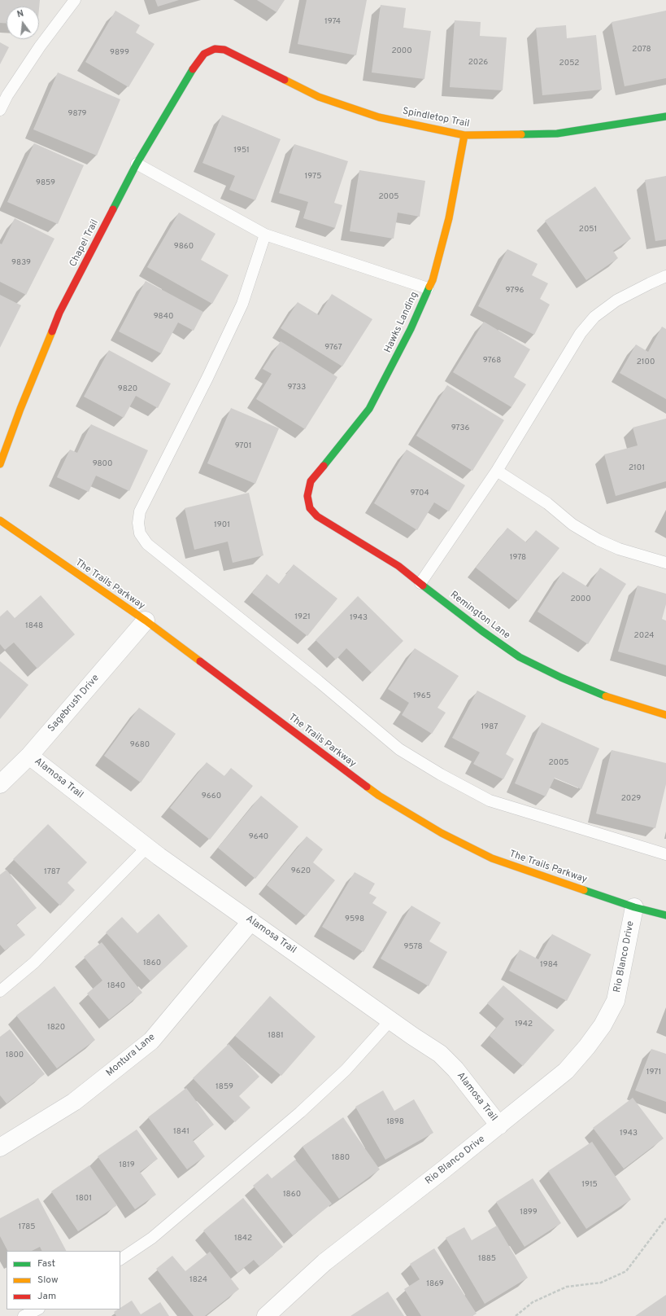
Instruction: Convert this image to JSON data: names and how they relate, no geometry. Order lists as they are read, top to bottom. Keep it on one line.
{"streets":{"street":["Spindletop Trail","Chapel Trail","Hawks Landing","The Trails Parkway","Remington Lane","Sagebrush Drive","Alamosa Trail","Rio Blanco Drive","Montura Lane"]},"crossings":[["Spindletop Trail","Chapel Trail"],["Spindletop Trail","Hawks Landing"],["Hawks Landing","Remington Lane"],["The Trails Parkway","Sagebrush Drive"],["The Trails Parkway","Rio Blanco Drive"],["Sagebrush Drive","Alamosa Trail"],["Alamosa Trail","Rio Blanco Drive"],["Alamosa Trail","Montura Lane"]],"house_numbers":["1974","2078","2000","9899","2026","2052","9879","1951","1975","9859","2005","2051","9860","9839","9796","9840","9767","9768","2100","9733","9820","9736","9701","9800","2101","9704","1901","1978","2000","1921","1943","1848","2024","1965","1987","9680","2005","9660","2029","9640","9620","1787","9598","9578","1860","1984","1840","1942","1820","1881","1800","1971","1859","1898","1841","1943","1880","1819","1915","1860","1801","1899","1785","1842","1885","1824","1869"],"legend":["Fast","Slow","Jam"],"north":"top"}
